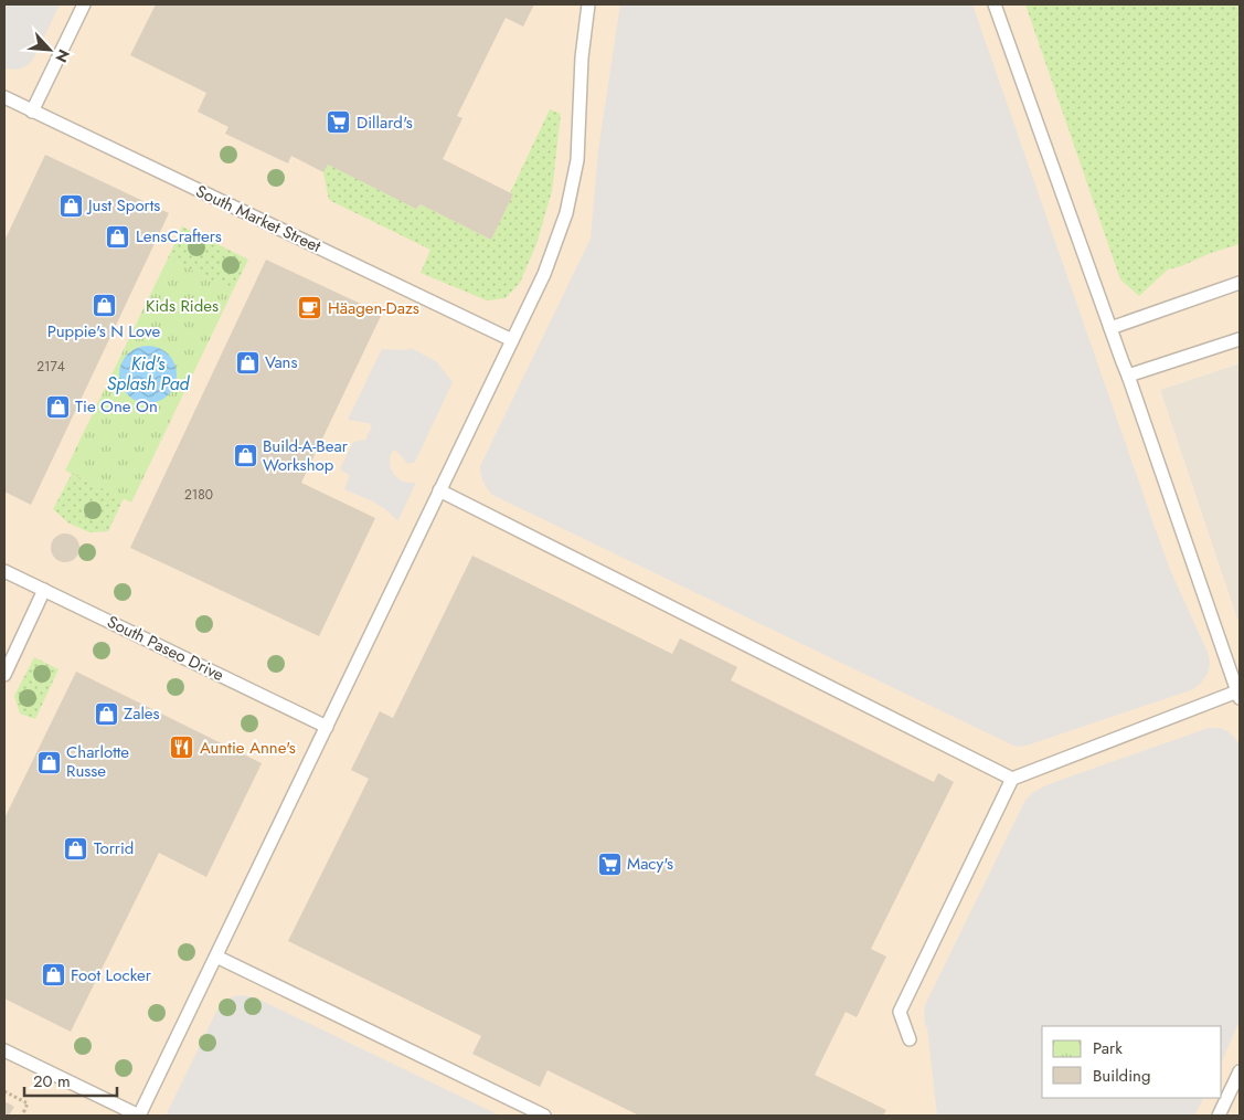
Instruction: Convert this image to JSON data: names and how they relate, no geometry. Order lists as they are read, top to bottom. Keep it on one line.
{"streets":{"lane":["South Market Street","South Paseo Drive"]},"water":["Kid's Splash Pad"],"parks":["Kids Rides"],"places":{"supermarket":["Dillard's","Macy's"],"shop":["Just Sports","LensCrafters","Puppie's N Love","Vans","Tie One On","Build-A-Bear Workshop","Zales","Charlotte Russe","Torrid","Foot Locker"],"cafe":["Häagen-Dazs"],"restaurant":["Auntie Anne's"]},"house_numbers":["2174","2180"],"legend":["Park","Building"],"scale_bar":"20 m","north":"bottom right"}
